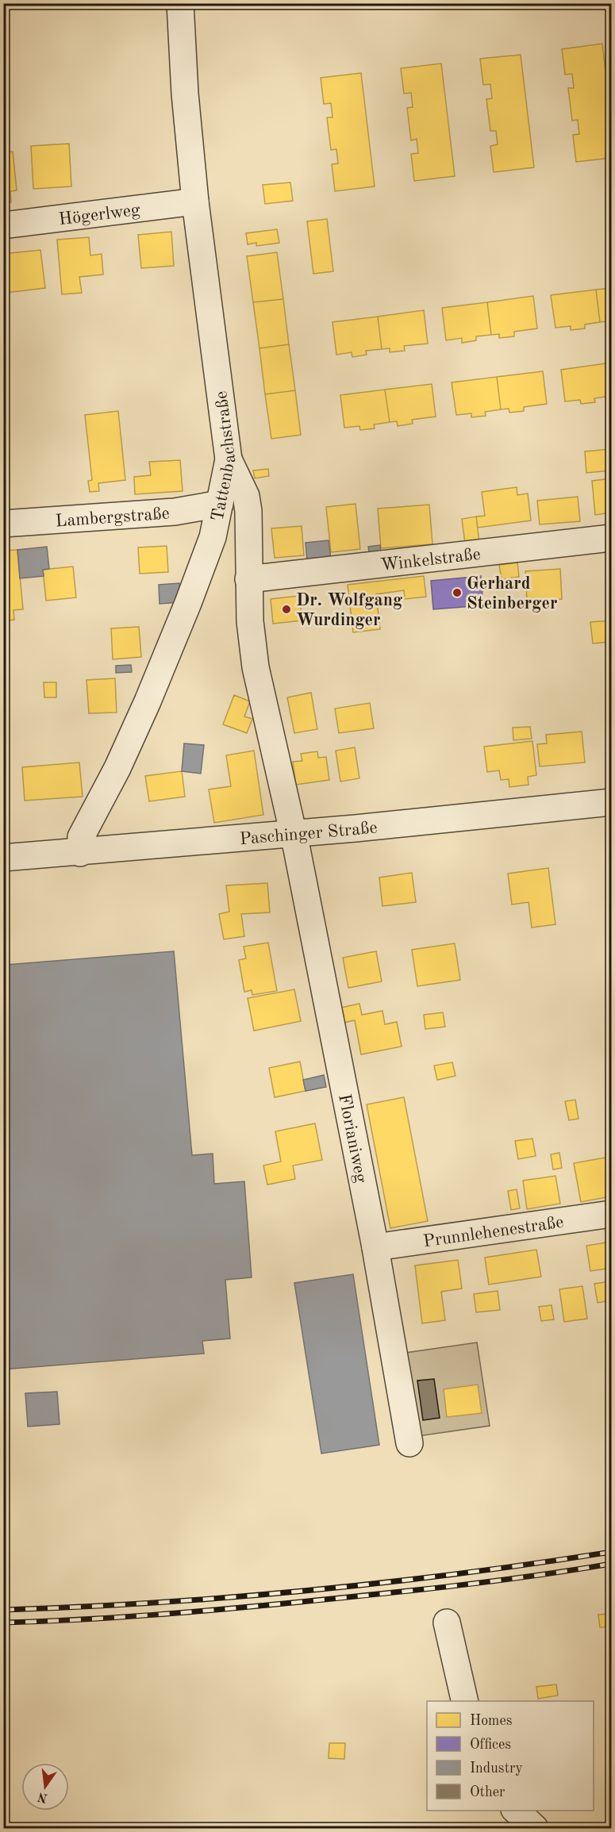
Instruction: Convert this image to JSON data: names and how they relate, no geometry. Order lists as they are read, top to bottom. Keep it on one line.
{"streets":{"street":["Högerlweg","Tattenbachstraße","Lambergstraße","Winkelstraße","Paschinger Straße","Florianiweg","Prunnlehenestraße"]},"crossings":[["Högerlweg","Tattenbachstraße"],["Tattenbachstraße","Lambergstraße"],["Tattenbachstraße","Paschinger Straße"],["Paschinger Straße","Florianiweg"],["Florianiweg","Prunnlehenestraße"]],"places":["Gerhard Steinberger","Dr. Wolfgang Wurdinger"],"legend":["Homes","Offices","Industry","Other"],"north":"bottom"}
